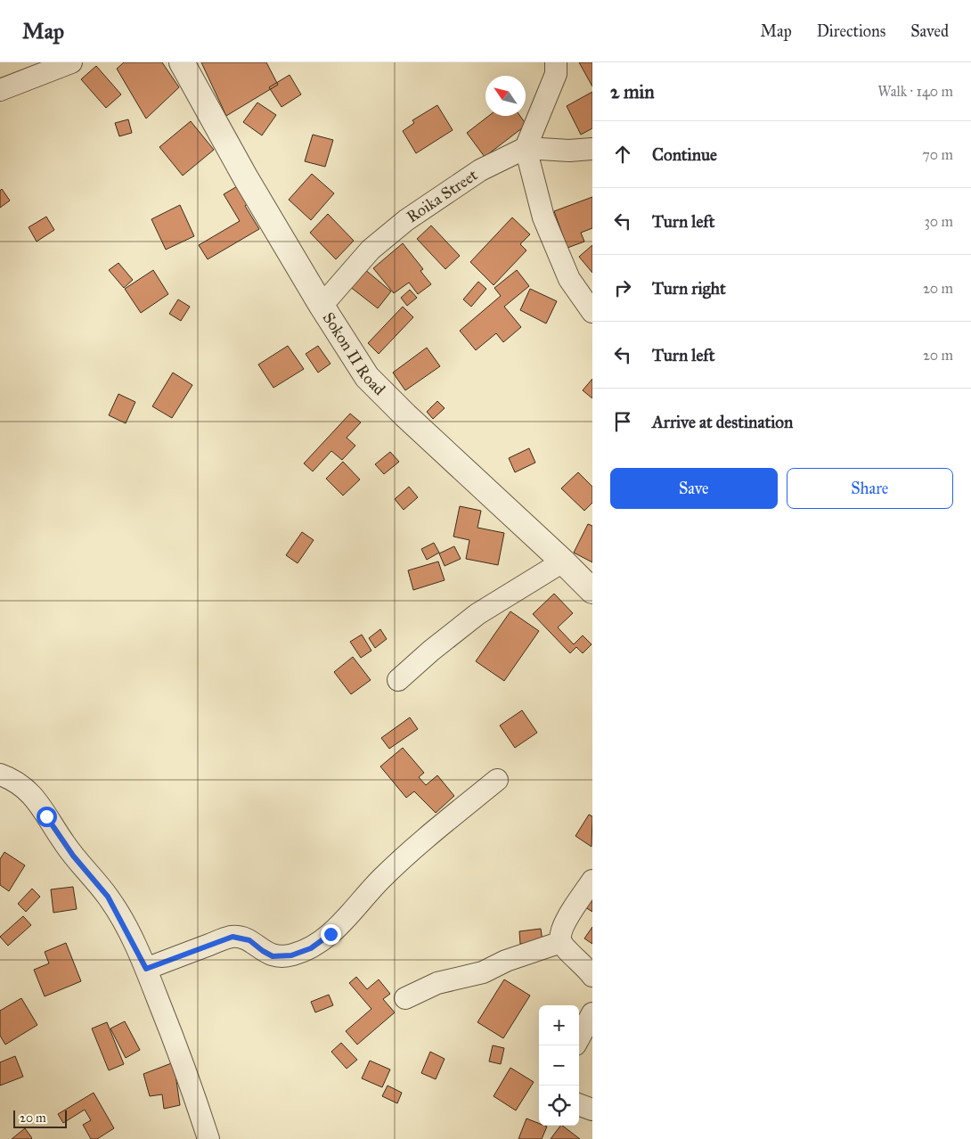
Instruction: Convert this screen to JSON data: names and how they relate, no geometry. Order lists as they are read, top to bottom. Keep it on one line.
{"streets":{"street":["Roika Street","Sokon II Road"]},"crossings":[["Roika Street","Sokon II Road"]],"scale_bar":"20 m","north":"top left","page":{"header":"Map","nav":["Map","Directions","Saved"],"heading":["2 min","Walk · 140 m"],"list":[["Continue","70 m"],["Turn left","30 m"],["Turn right","20 m"],["Turn left","20 m"],"Arrive at destination"],"buttons":["Save","Share"],"map_buttons":["+","−"],"scale":"20 m"}}
